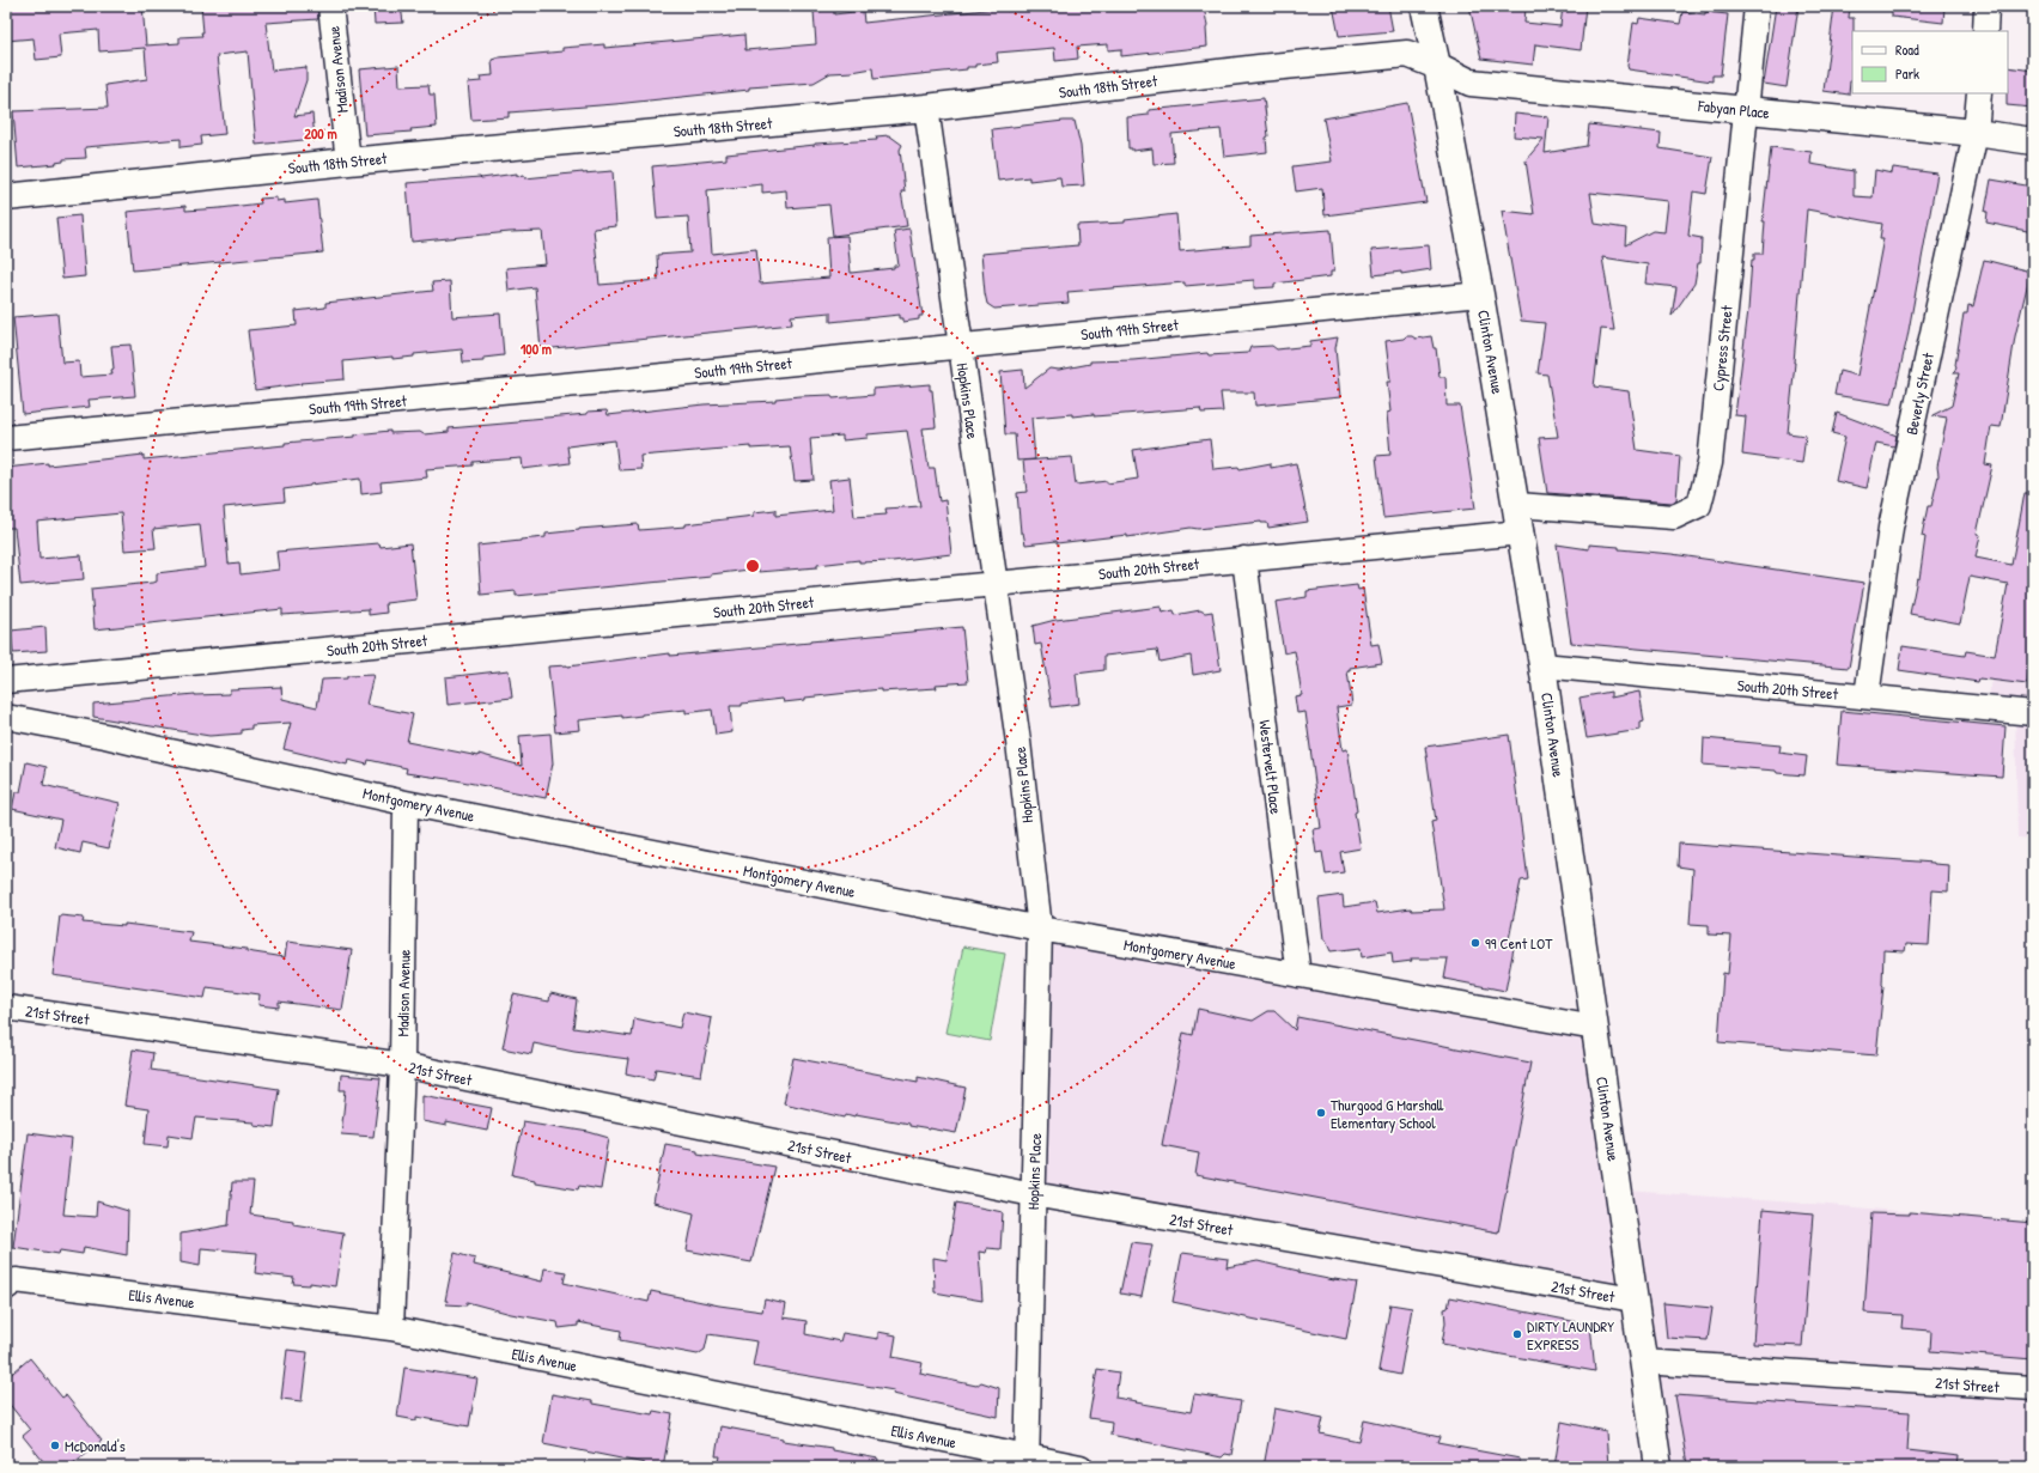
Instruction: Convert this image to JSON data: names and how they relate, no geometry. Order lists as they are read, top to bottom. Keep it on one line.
{"streets":{"street":["Madison Avenue","South 18th Street","Fabyan Place","South 19th Street","Cypress Street","Clinton Avenue","Beverly Street","Hopkins Place","South 20th Street","Westervelt Place","Montgomery Avenue","21st Street","Ellis Avenue"]},"crossings":[["Madison Avenue","South 18th Street"],["Madison Avenue","Montgomery Avenue"],["Madison Avenue","21st Street"],["Madison Avenue","Ellis Avenue"],["South 18th Street","Fabyan Place"],["South 18th Street","Clinton Avenue"],["South 18th Street","Hopkins Place"],["Fabyan Place","Cypress Street"],["Fabyan Place","Clinton Avenue"],["Fabyan Place","Beverly Street"],["South 19th Street","Clinton Avenue"],["South 19th Street","Hopkins Place"],["Cypress Street","Clinton Avenue"],["Clinton Avenue","South 20th Street"],["Clinton Avenue","Montgomery Avenue"],["Clinton Avenue","21st Street"],["Beverly Street","South 20th Street"],["Hopkins Place","South 20th Street"],["Hopkins Place","Montgomery Avenue"],["Hopkins Place","21st Street"],["Hopkins Place","Ellis Avenue"],["South 20th Street","Westervelt Place"],["Westervelt Place","Montgomery Avenue"]],"places":["99 Cent LOT","Thurgood G Marshall Elementary School","DIRTY LAUNDRY EXPRESS","McDonald's"],"legend":["Road","Park"],"rings":["200 m","100 m"]}
